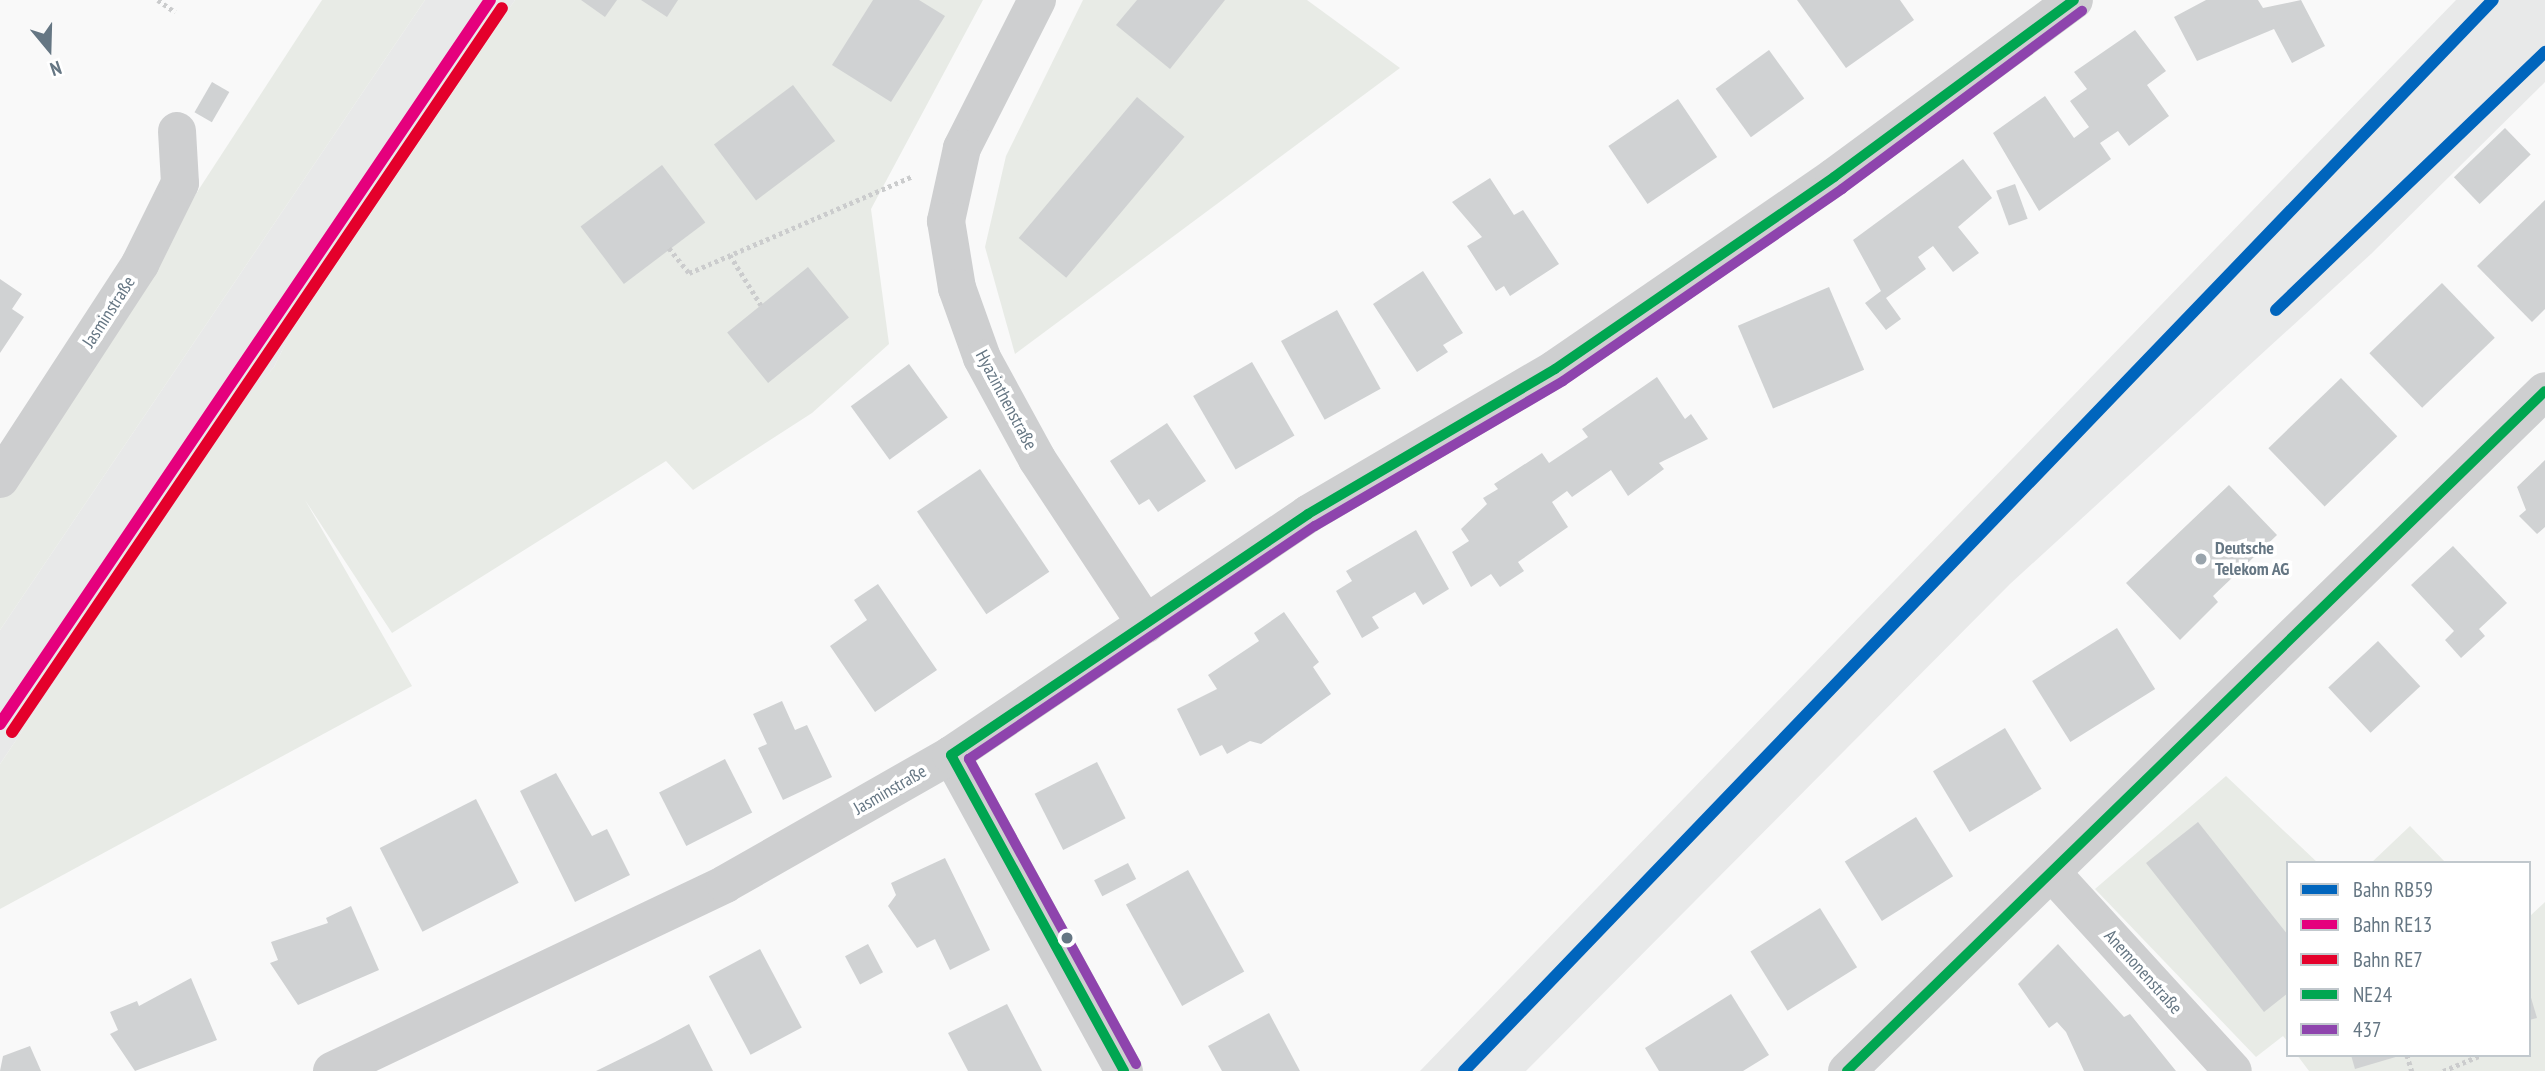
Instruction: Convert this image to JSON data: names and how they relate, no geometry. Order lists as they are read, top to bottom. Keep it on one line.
{"streets":{"street":["Jasminstraße","Hyazinthenstraße","Anemonenstraße"]},"crossings":[["Jasminstraße","Hyazinthenstraße"]],"places":["Deutsche Telekom AG"],"lines":["rail line RB59","rail line RE13","transit line NE24","rail line RE7","transit line 437"],"legend":["Bahn RB59","Bahn RE13","Bahn RE7","NE24","437"],"north":"bottom"}
